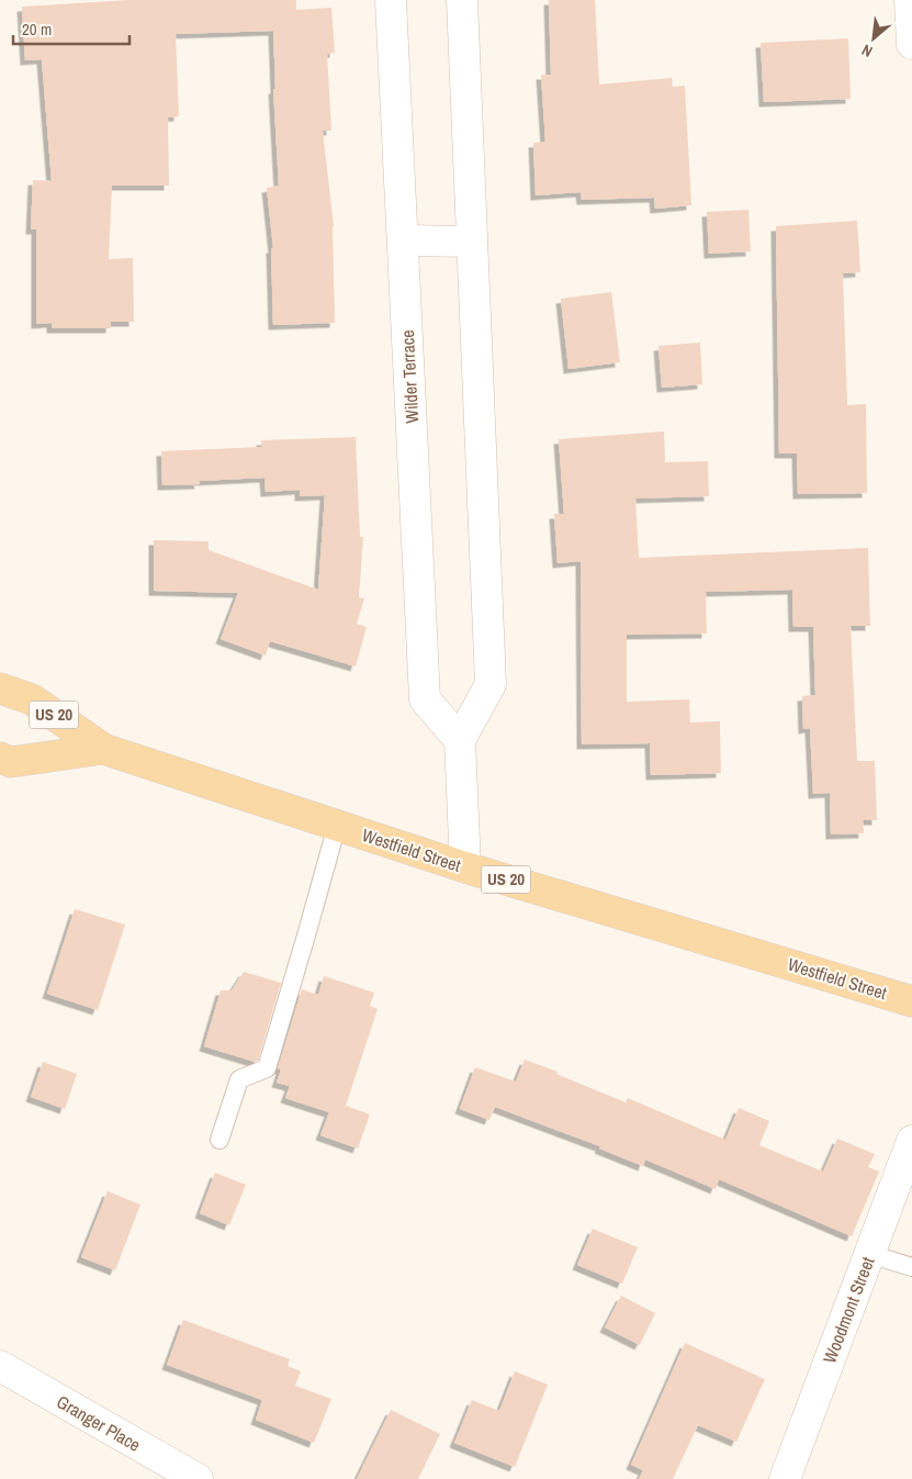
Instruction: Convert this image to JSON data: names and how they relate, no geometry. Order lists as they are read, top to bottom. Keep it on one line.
{"streets":{"main road":["US 20","Westfield Street"],"street":["Wilder Terrace","Woodmont Street","Granger Place"]},"scale_bar":"20 m","north":"bottom left"}
